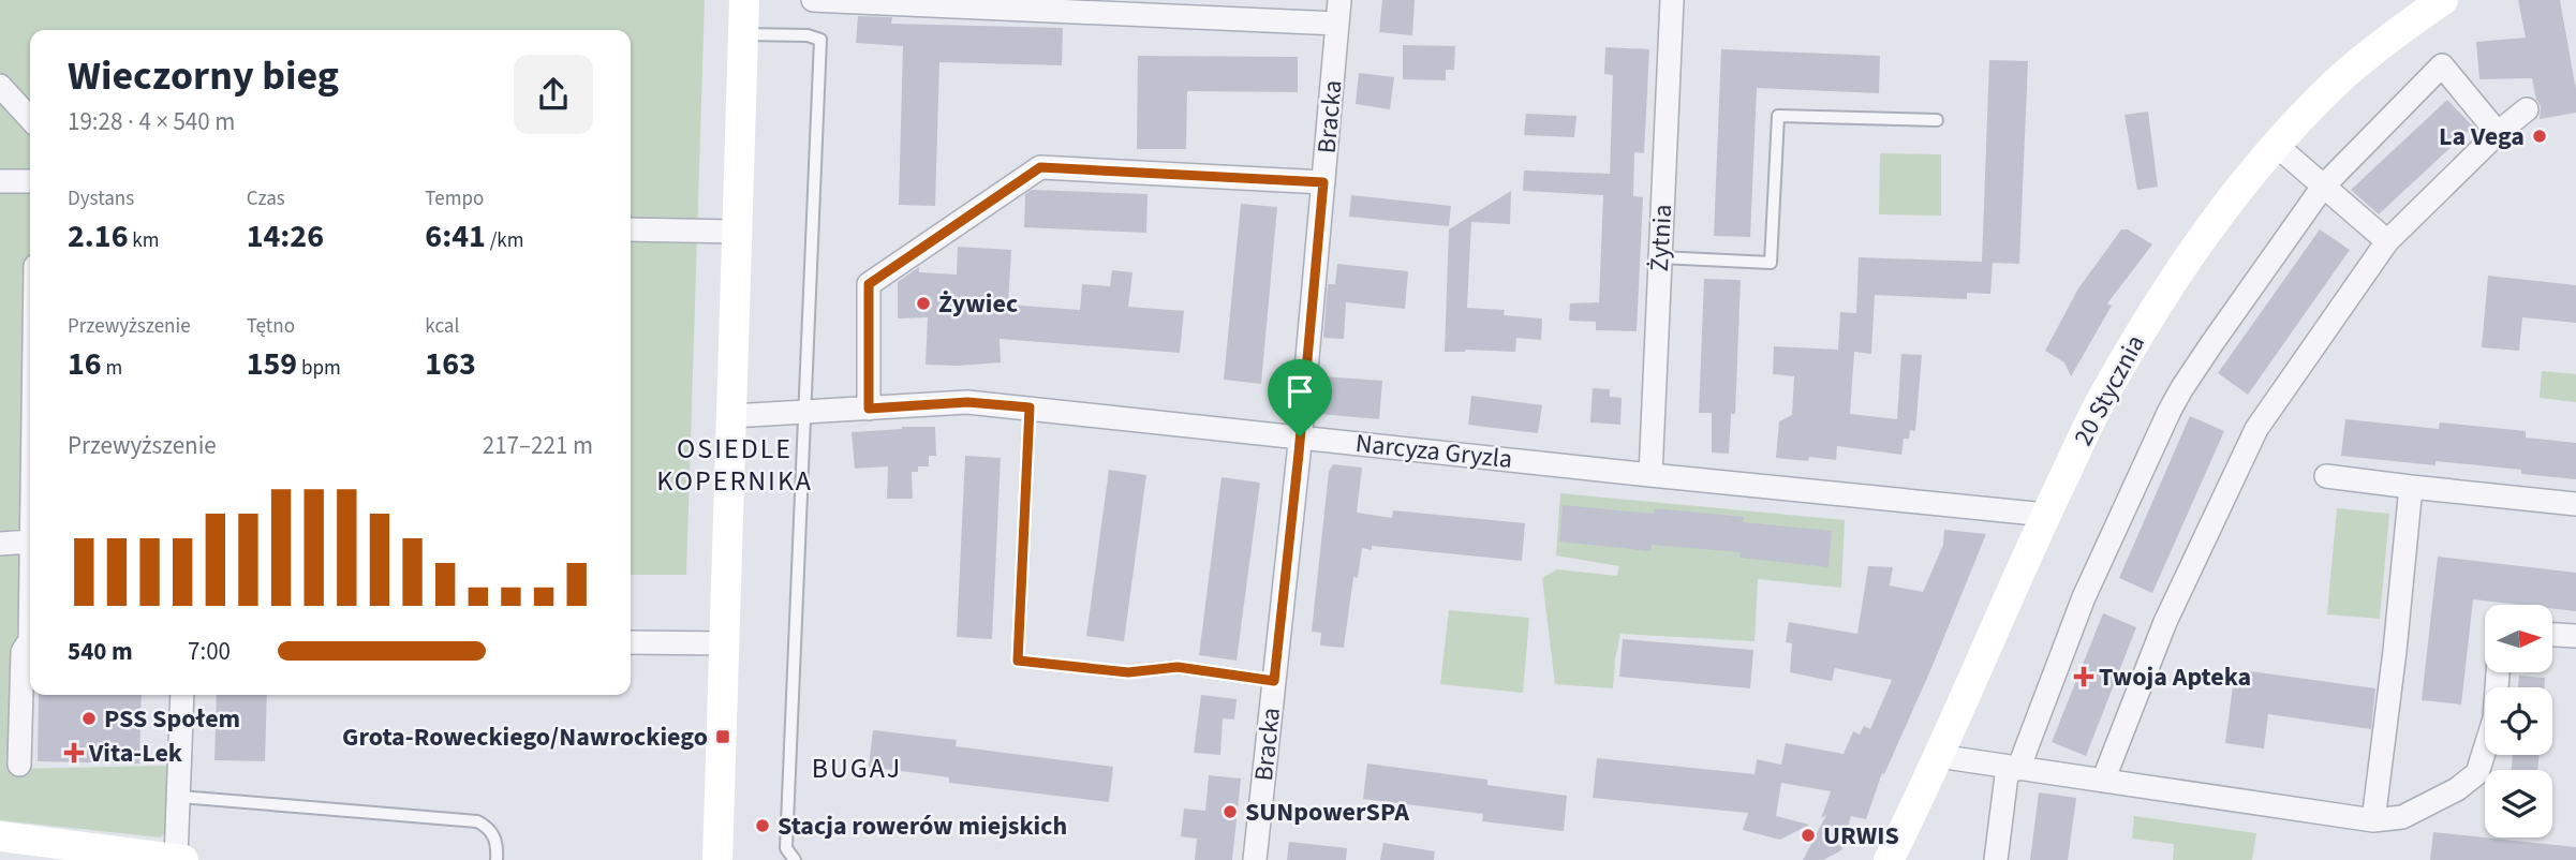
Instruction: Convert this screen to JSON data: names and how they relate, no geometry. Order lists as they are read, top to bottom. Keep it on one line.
{"streets":{"street":["Bracka","Żytnia","20 Stycznia","Narcyza Gryzla"]},"crossings":[["Bracka","Narcyza Gryzla"],["Żytnia","Narcyza Gryzla"],["20 Stycznia","Narcyza Gryzla"]],"districts":["OSIEDLE KOPERNIKA","BUGAJ"],"places":{"other":["La Vega","Żywiec","PSS Społem","SUNpowerSPA","Stacja rowerów miejskich","URWIS"],"health":["Twoja Apteka","Vita-Lek"],"transit":["Grota-Roweckiego/Nawrockiego"]},"north":"right","page":{"heading":["Wieczorny bieg","19:28 · 4 × 540 m"],"stats":[["Dystans","2.16 km"],["Czas","14:26"],["Tempo","6:41 /km"],["Przewyższenie","16 m"],["Tętno","159 bpm"],["kcal","163"]],"chart":["Przewyższenie","217–221 m"],"list":[{"name":"540 m","note":"7:00"}]}}
